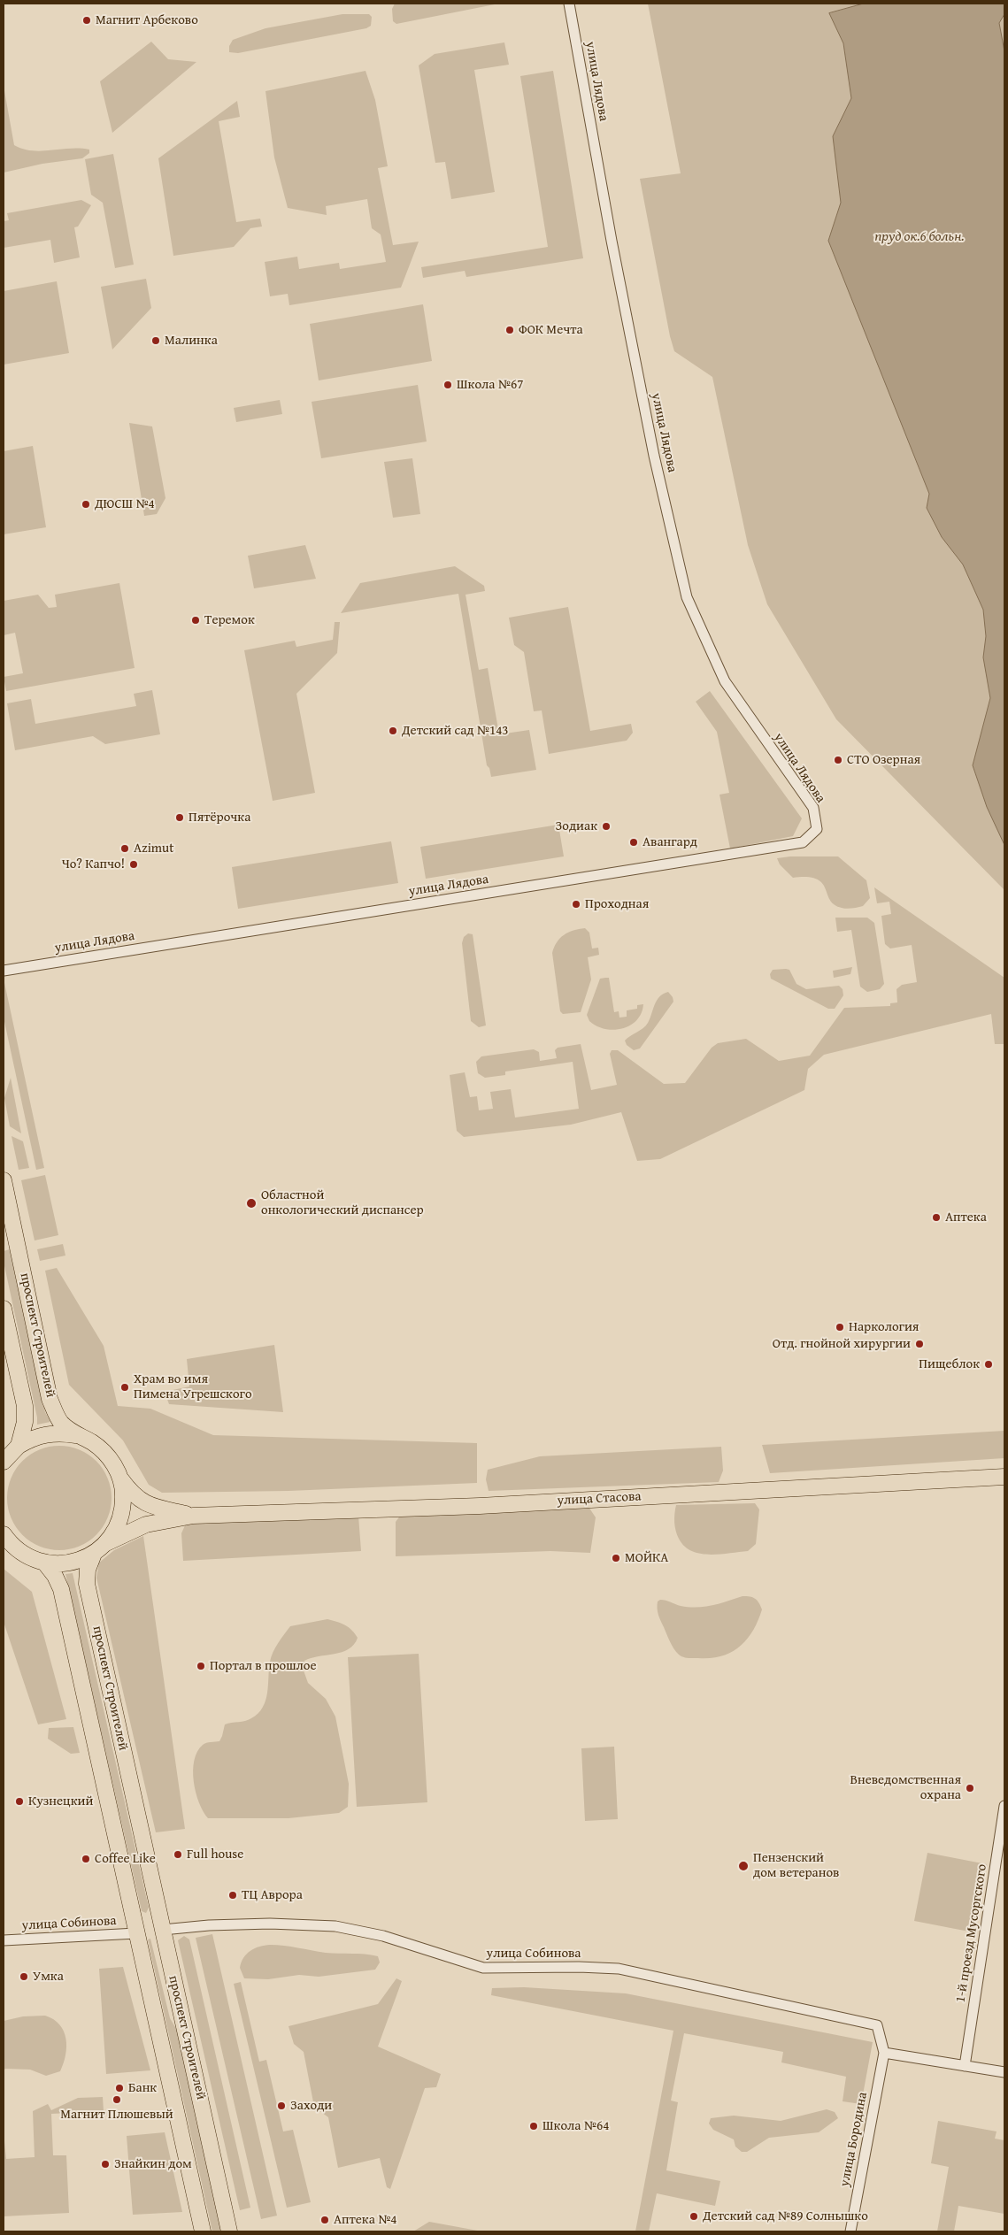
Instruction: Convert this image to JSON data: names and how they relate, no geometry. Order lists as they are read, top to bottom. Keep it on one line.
{"streets":{"main road":["проспект Строителей","улица Стасова"],"street":["улица Лядова","улица Собинова","1-й проезд Мусоргского","улица Бородина"]},"crossings":[["проспект Строителей","улица Стасова"],["проспект Строителей","улица Собинова"],["улица Собинова","улица Бородина"]],"water":["пруд ок.6 больн."],"places":["Магнит Арбеково","ФОК Мечта","Малинка","Школа №67","ДЮСШ №4","Теремок","Детский сад №143","СТО Озерная","Пятёрочка","Зодиак","Авангард","Azimut","Чо? Капчо!","Проходная","Областной онкологический диспансер","Аптека","Наркология","Отд. гнойной хирургии","Пищеблок","Храм во имя Пимена Угрешского","МОЙКА","Портал в прошлое","Вневедомственная охрана","Кузнецкий","Full house","Coffee Like","Пензенский дом ветеранов","ТЦ Аврора","Умка","Банк","Магнит Плюшевый","Заходи","Школа №64","Знайкин дом","Детский сад №89 Солнышко","Аптека №4"]}
